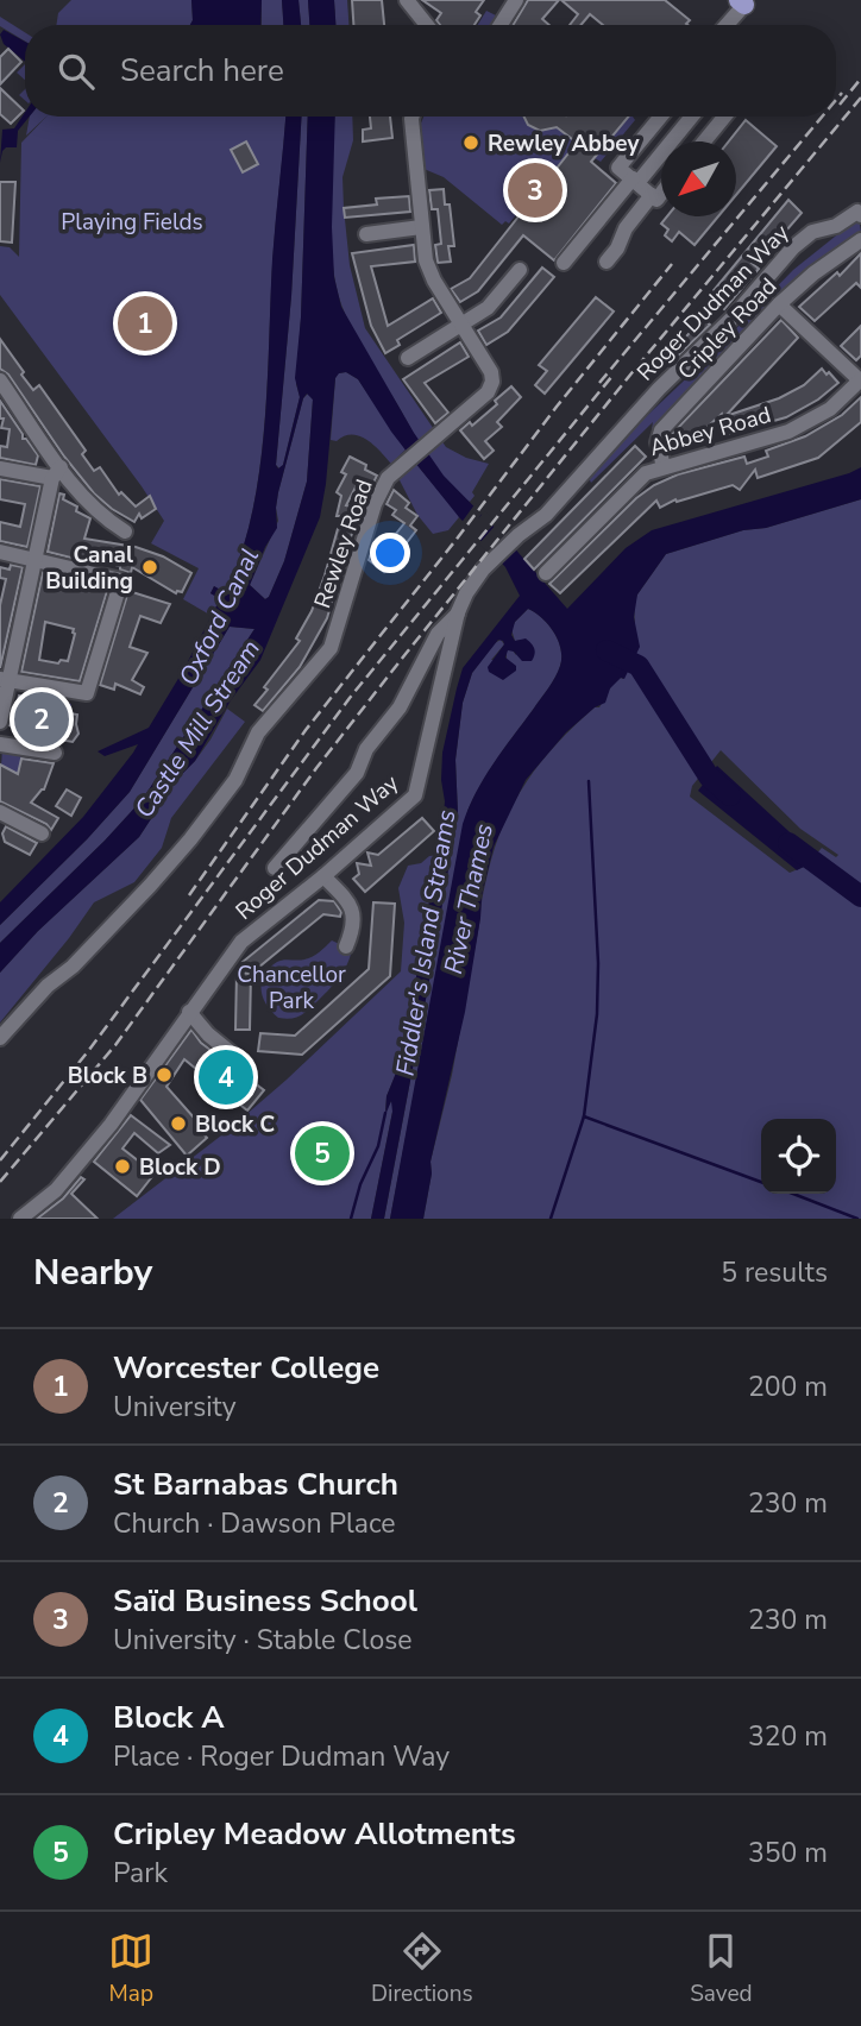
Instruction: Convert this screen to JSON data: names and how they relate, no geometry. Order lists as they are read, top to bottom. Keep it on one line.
{"streets":{"street":["Roger Dudman Way","Cripley Road","Abbey Road","Rewley Road"]},"crossings":[["Cripley Road","Abbey Road"]],"water":["Oxford Canal","Castle Mill Stream","River Thames","Fiddler's Island Streams"],"parks":["Playing Fields","Chancellor Park"],"places":["Rewley Abbey","Canal Building","Block B","Block C","Block D"],"north":"bottom left","page":{"search":"Search here","pins":["3","1","2","4","5"],"heading":["Nearby","5 results"],"list":[{"mark":"1","name":"Worcester College","note":"University","value":"200 m"},{"mark":"2","name":"St Barnabas Church","note":"Church · Dawson Place","value":"230 m"},{"mark":"3","name":"Saïd Business School","note":"University · Stable Close","value":"230 m"},{"mark":"4","name":"Block A","note":"Place · Roger Dudman Way","value":"320 m"},{"mark":"5","name":"Cripley Meadow Allotments","note":"Park","value":"350 m"}],"nav":["Map","Directions","Saved"]}}
